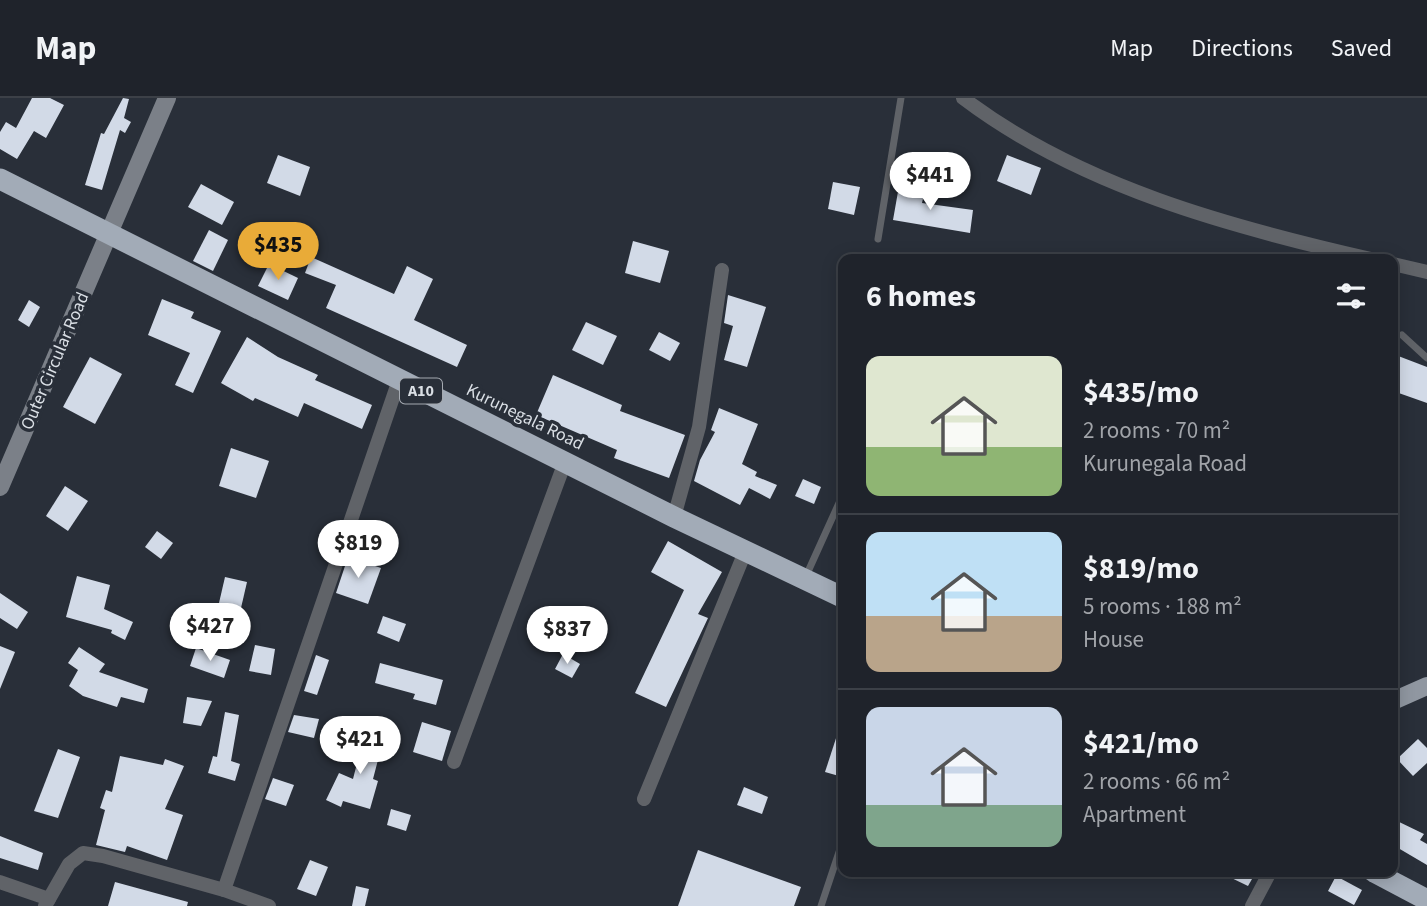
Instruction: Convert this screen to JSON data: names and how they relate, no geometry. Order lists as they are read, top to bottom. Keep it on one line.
{"streets":{"highway":["A10","Kurunegala Road"],"street":["Outer Circular Road"]},"crossings":[["Outer Circular Road","Kurunegala Road"]],"page":{"header":"Map","nav":["Map","Directions","Saved"],"price":["$441","$435","$819","$427","$837","$421"],"heading":"6 homes","list":[{"name":"$435/mo","note":"2 rooms · 70 m² · Kurunegala Road"},{"name":"$819/mo","note":"5 rooms · 188 m² · House"},{"name":"$421/mo","note":"2 rooms · 66 m² · Apartment"}]}}
